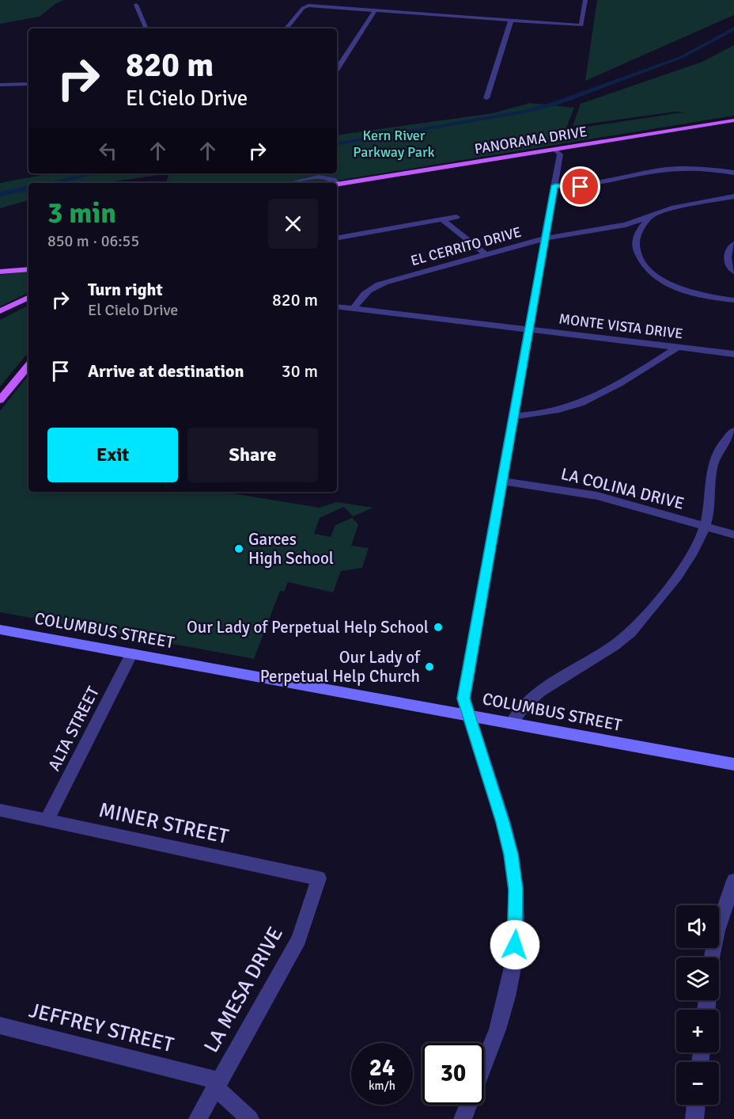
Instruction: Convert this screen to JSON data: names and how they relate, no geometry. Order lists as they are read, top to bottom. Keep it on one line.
{"streets":{"main road":["PANORAMA DRIVE","COLUMBUS STREET"],"street":["EL CERRITO DRIVE","MONTE VISTA DRIVE","LA COLINA DRIVE","ALTA STREET","MINER STREET","LA MESA DRIVE","JEFFREY STREET"]},"crossings":[["EL CERRITO DRIVE","MONTE VISTA DRIVE"],["COLUMBUS STREET","ALTA STREET"],["ALTA STREET","MINER STREET"],["MINER STREET","LA MESA DRIVE"],["LA MESA DRIVE","JEFFREY STREET"]],"parks":["Kern River Parkway Park"],"places":["Garces High School","Our Lady of Perpetual Help School","Our Lady of Perpetual Help Church"],"page":{"turn":["820 m","El Cielo Drive"],"heading":["3 min","850 m · 06:55"],"list":[{"name":"Turn right","note":"El Cielo Drive","value":"820 m"},{"name":"Arrive at destination","value":"30 m"}],"buttons":["Exit","Share"],"map_buttons":["+","−"],"speed":"24 km/h","limit":"30"}}
